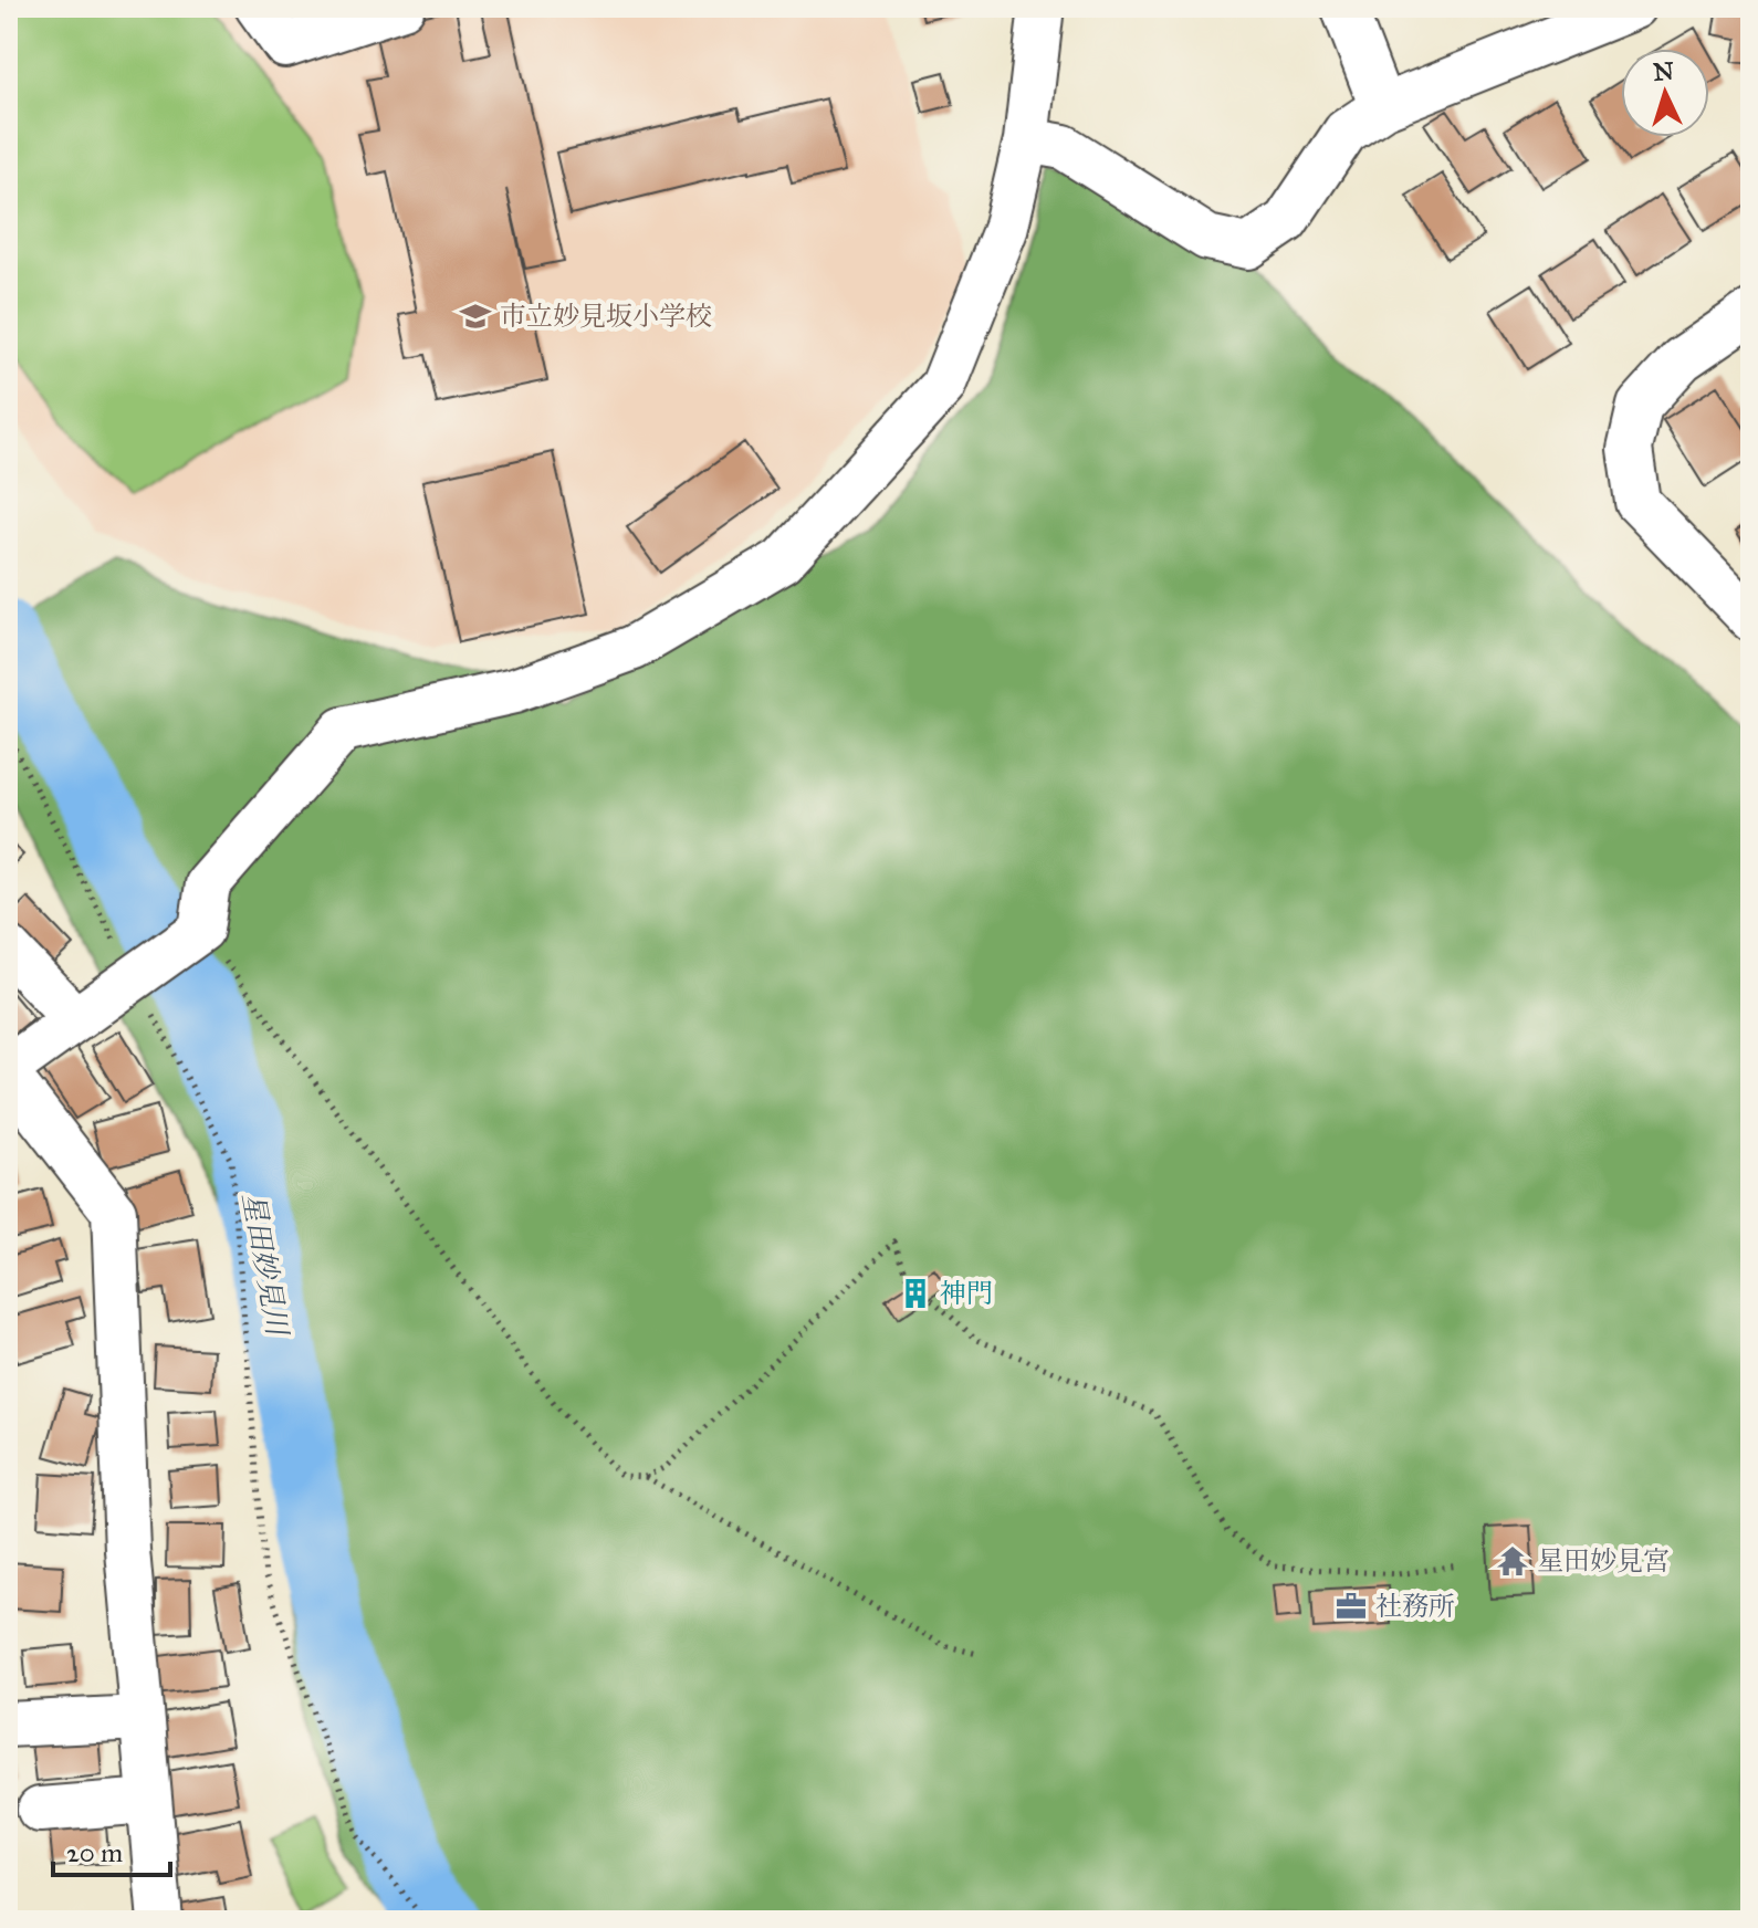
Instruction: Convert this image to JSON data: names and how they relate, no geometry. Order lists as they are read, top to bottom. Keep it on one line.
{"water":["星田妙見川"],"places":{"school or university":["市立妙見坂小学校"],"building":["神門"],"temple":["星田妙見宮"],"office":["社務所"]},"scale_bar":"20 m","north":"top"}
